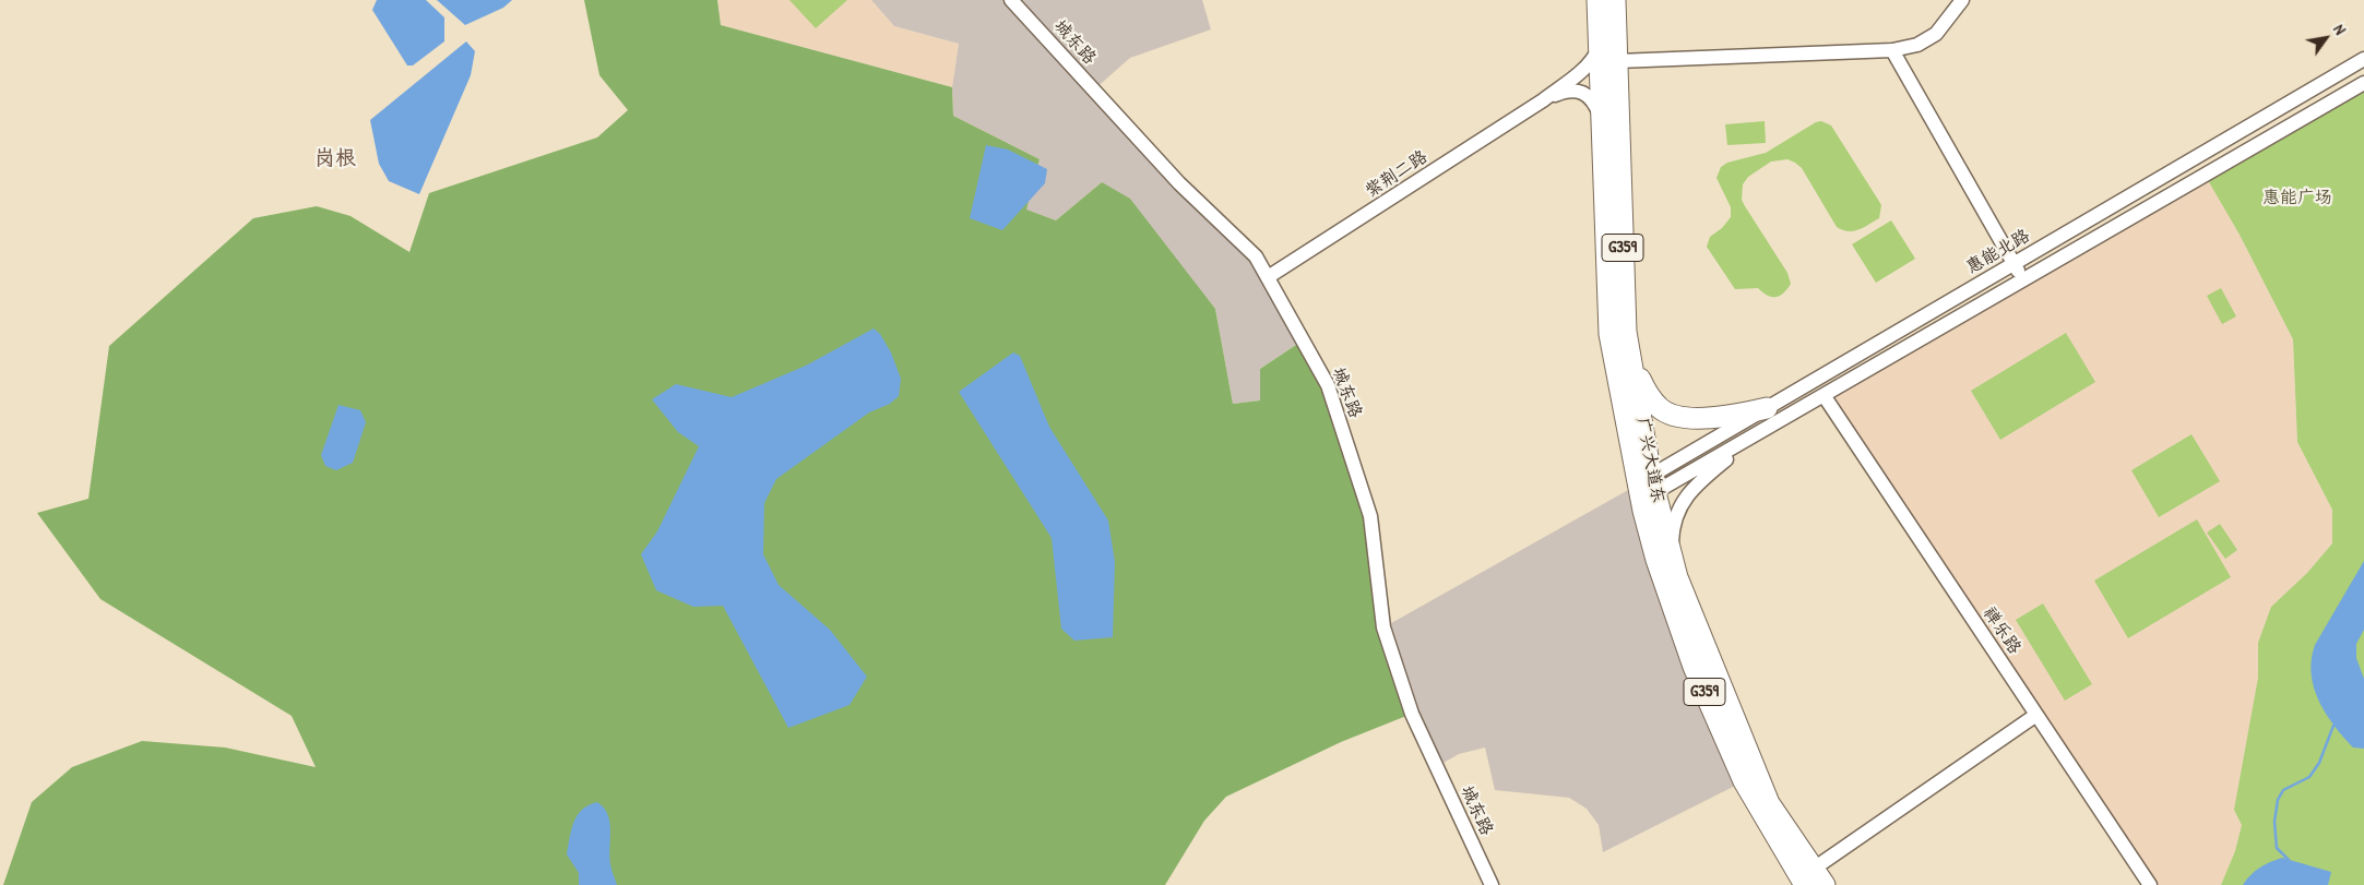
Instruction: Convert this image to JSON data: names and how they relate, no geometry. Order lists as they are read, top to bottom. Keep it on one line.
{"streets":{"highway":["G359","广兴大道东"],"street":["城东路","紫荆二路","惠能北路","禅乐路"]},"crossings":[["城东路","紫荆二路"],["紫荆二路","广兴大道东"],["惠能北路","广兴大道东"],["惠能北路","禅乐路"]],"districts":["岗根"],"parks":["惠能广场"],"north":"top right"}
